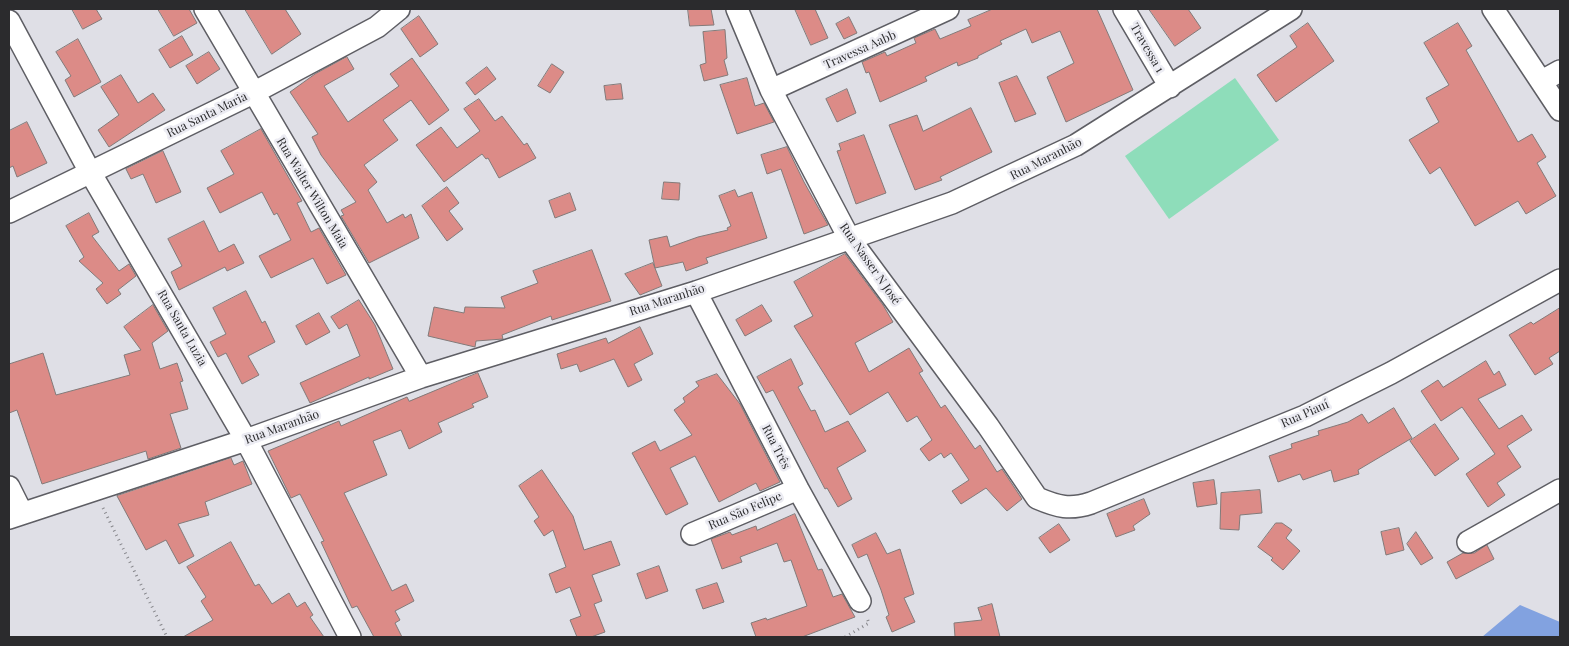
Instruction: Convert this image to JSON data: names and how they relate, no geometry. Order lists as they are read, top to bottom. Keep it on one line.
{"streets":{"street":["Travessa 1","Travessa Aabb","Rua Santa Maria","Rua Maranhão","Rua Walter Wilton Maia","Rua Nasser N José","Rua Santa Luzia","Rua Piauí","Rua Três","Rua São Felipe"]},"crossings":[["Travessa 1","Rua Maranhão"],["Travessa Aabb","Rua Nasser N José"],["Rua Santa Maria","Rua Walter Wilton Maia"],["Rua Santa Maria","Rua Santa Luzia"],["Rua Maranhão","Rua Walter Wilton Maia"],["Rua Maranhão","Rua Nasser N José"],["Rua Maranhão","Rua Santa Luzia"],["Rua Maranhão","Rua Três"],["Rua Nasser N José","Rua Piauí"],["Rua Três","Rua São Felipe"]]}
